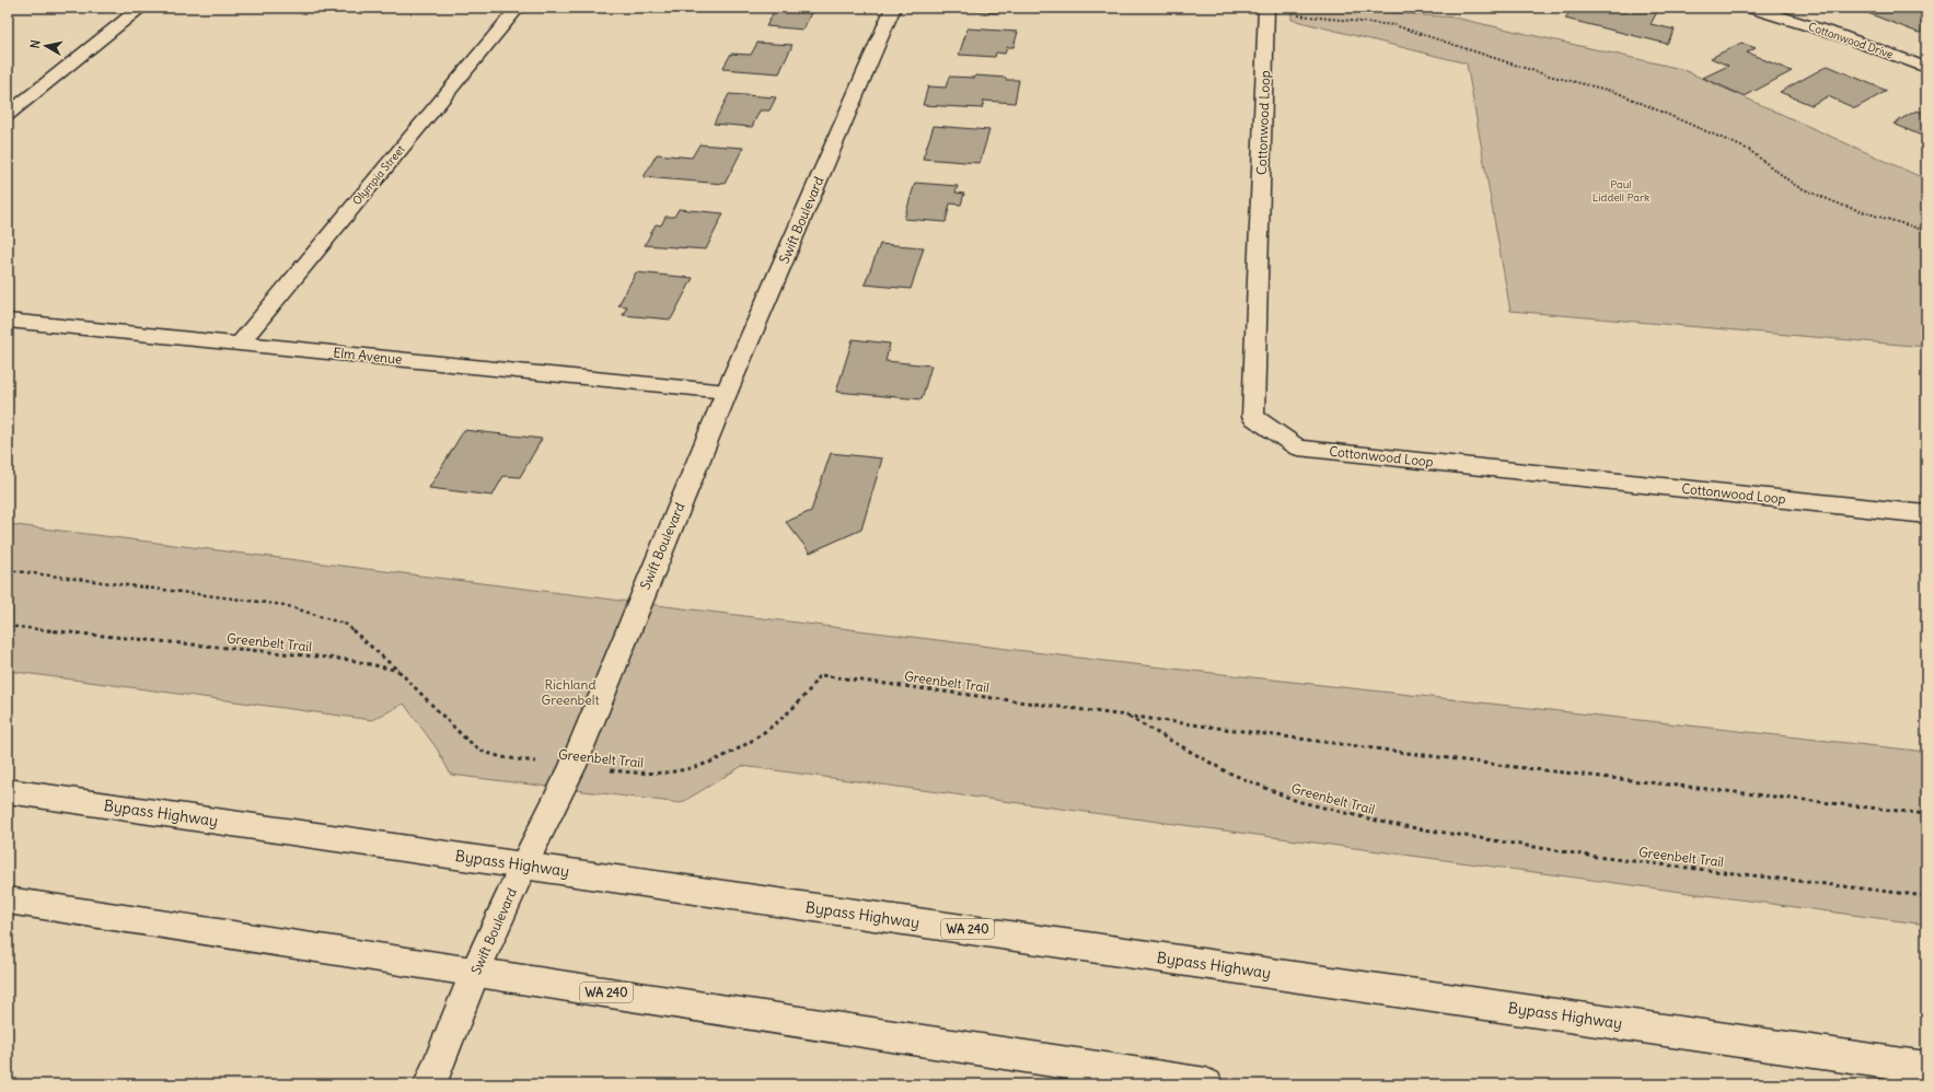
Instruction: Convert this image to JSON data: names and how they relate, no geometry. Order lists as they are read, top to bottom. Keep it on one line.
{"streets":{"main road":["Cottonwood Drive","Cottonwood Loop","Olympia Street","Swift Boulevard","Elm Avenue","Bypass Highway","WA 240"],"path":["Greenbelt Trail"]},"crossings":[["Olympia Street","Elm Avenue"],["Swift Boulevard","Elm Avenue"],["Swift Boulevard","Greenbelt Trail"],["Swift Boulevard","Bypass Highway"],["Swift Boulevard","WA 240"]],"parks":["Paul Liddell Park","Richland Greenbelt"],"north":"left"}
